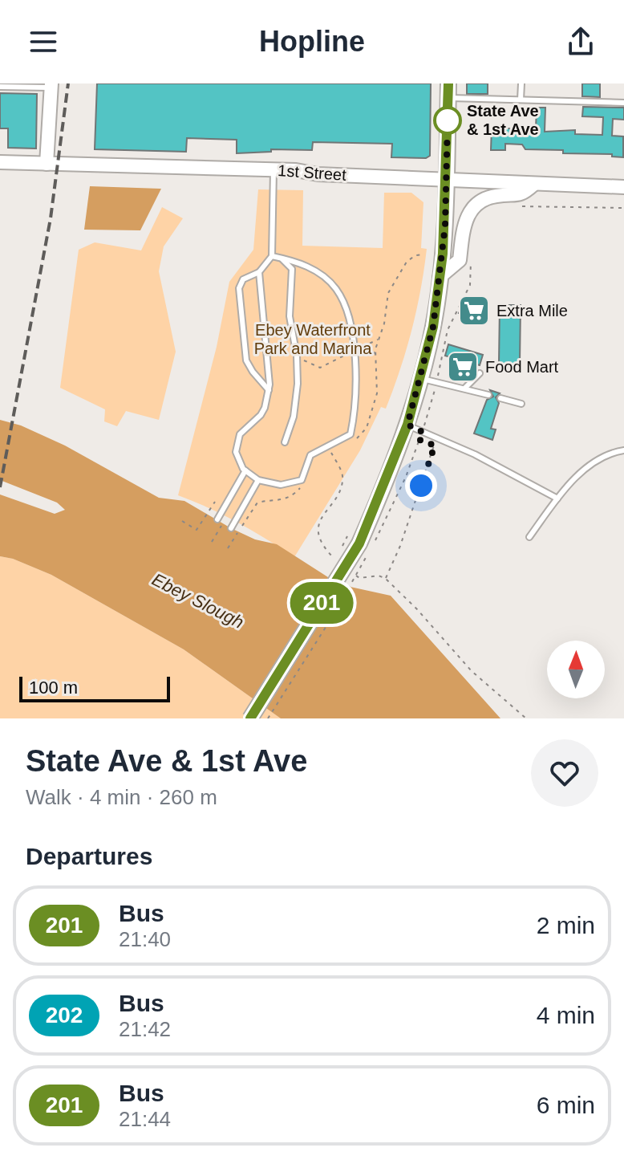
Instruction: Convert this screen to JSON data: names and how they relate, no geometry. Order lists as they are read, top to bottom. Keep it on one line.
{"streets":{"street":["1st Street"]},"water":["Ebey Slough"],"parks":["Ebey Waterfront Park and Marina"],"places":{"other":["State Ave & 1st Ave"],"supermarket":["Extra Mile","Food Mart"]},"lines":["bus line 201"],"scale_bar":"100 m","north":"top","page":{"header":"Hopline","on_map":"201","scale":"100 m","heading":[["State Ave & 1st Ave","Walk · 4 min · 260 m"],"Departures"],"list":[{"mark":"201","name":"Bus","note":"21:40","value":"2 min"},{"mark":"202","name":"Bus","note":"21:42","value":"4 min"},{"mark":"201","name":"Bus","note":"21:44","value":"6 min"}]}}
